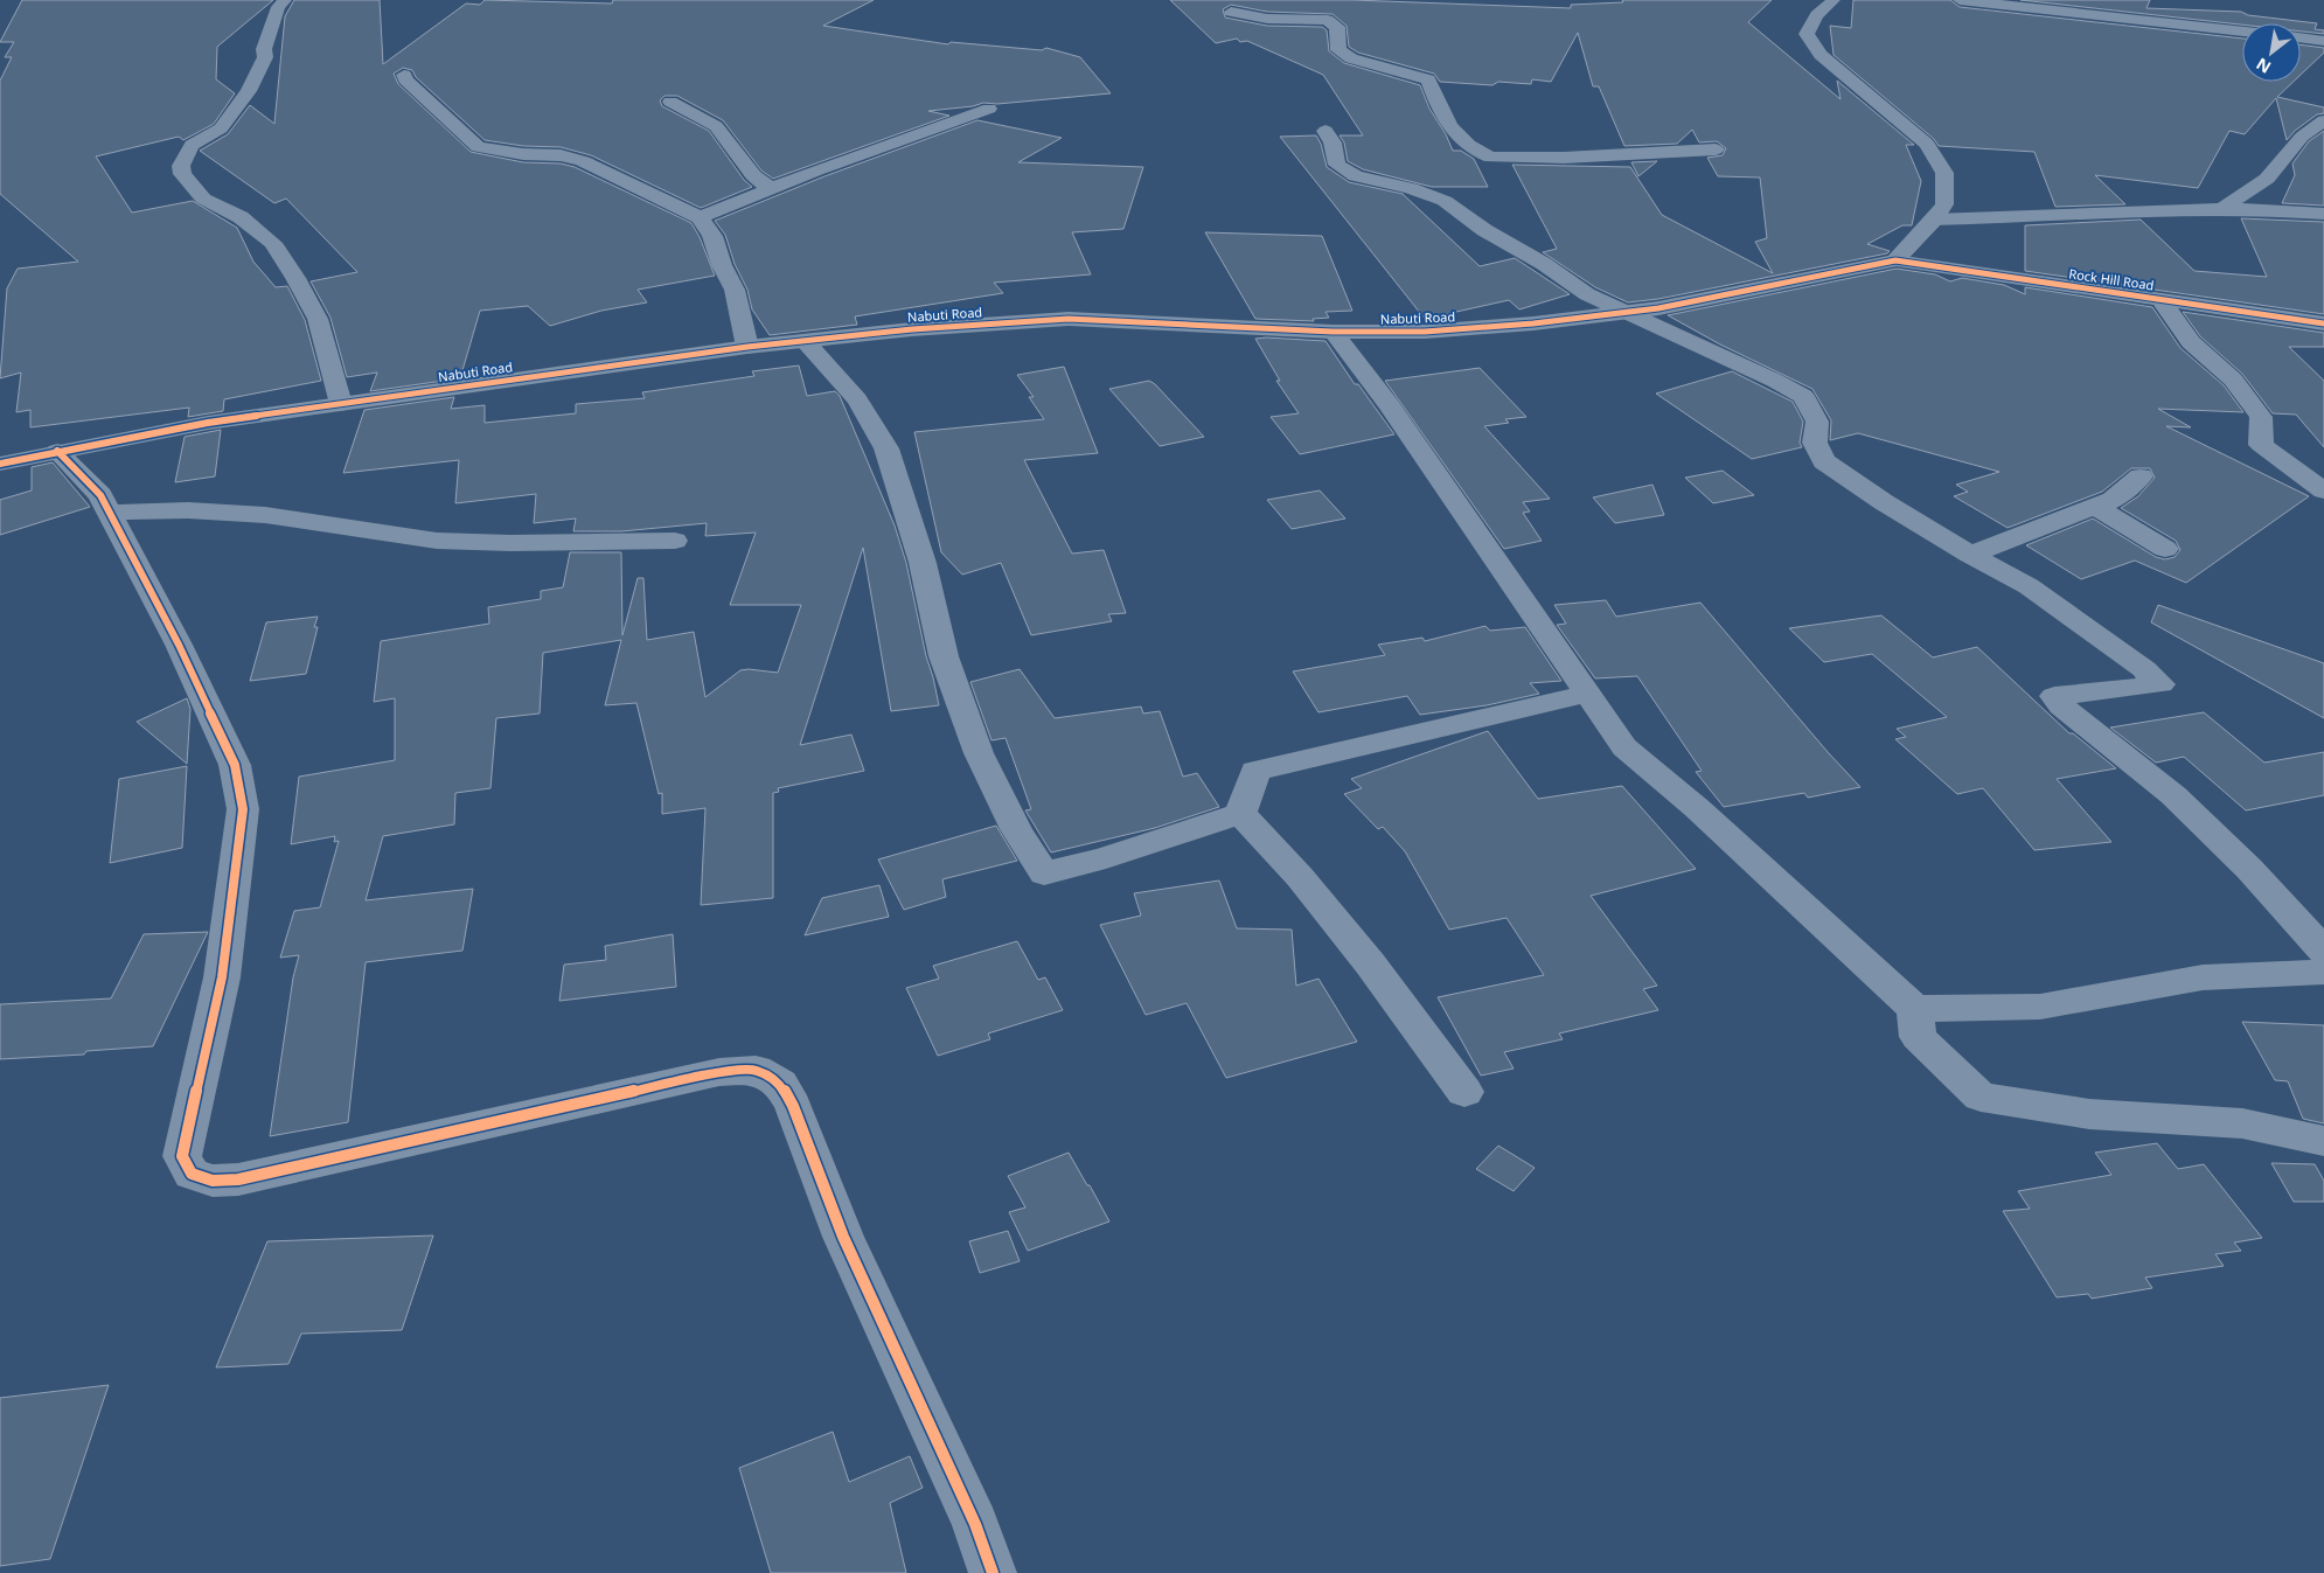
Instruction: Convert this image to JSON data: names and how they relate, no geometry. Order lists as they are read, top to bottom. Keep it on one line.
{"streets":{"street":["Rock Hill Road","Nabuti Road"]},"crossings":[["Rock Hill Road","Nabuti Road"]],"north":"bottom left"}
